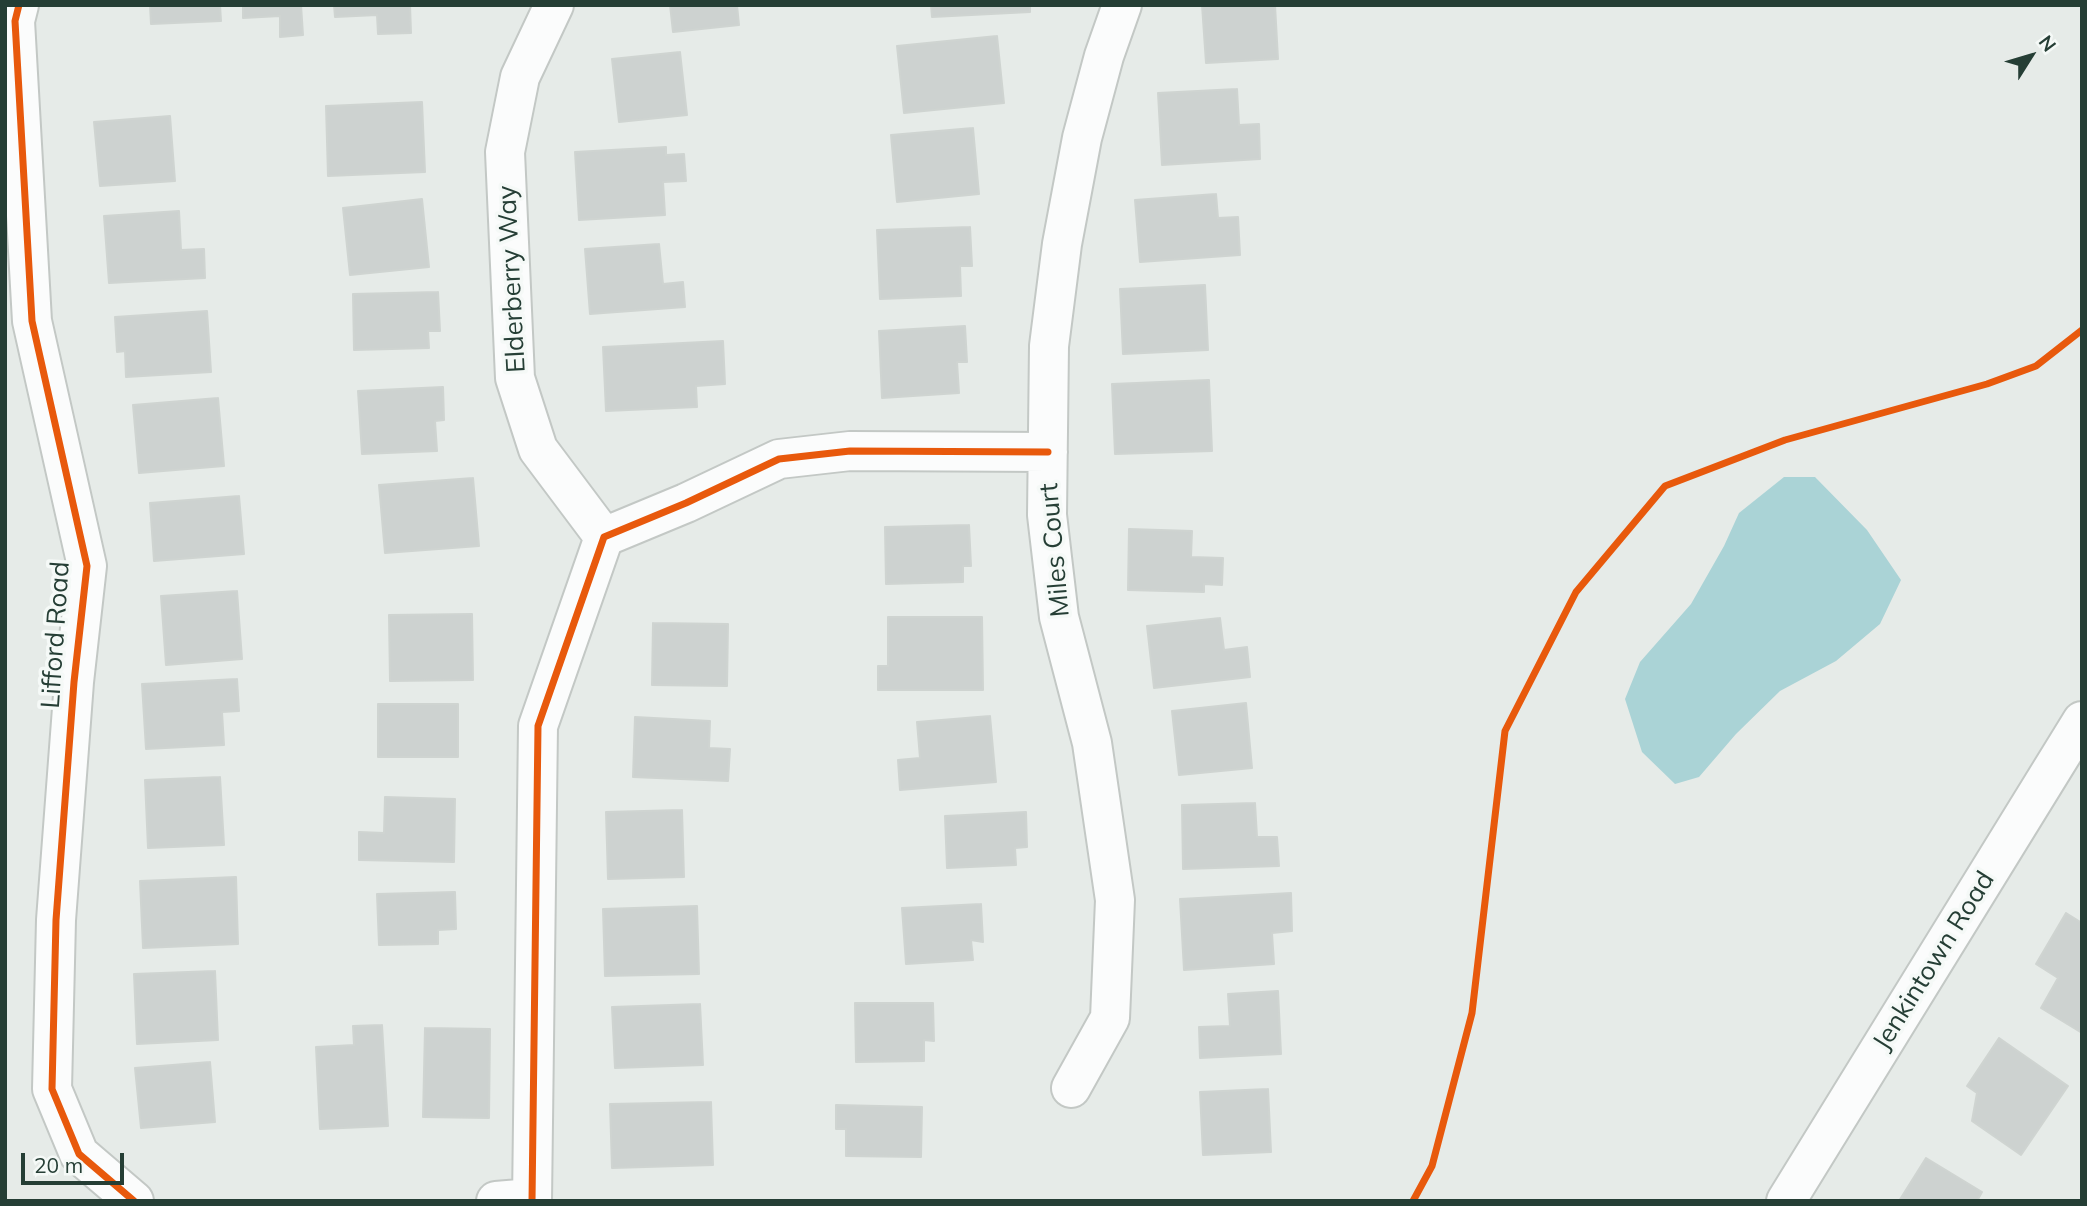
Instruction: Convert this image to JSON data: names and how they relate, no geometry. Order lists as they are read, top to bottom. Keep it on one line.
{"streets":{"street":["Elderberry Way","Miles Court","Lifford Road","Jenkintown Road"]},"scale_bar":"20 m","north":"top right"}
